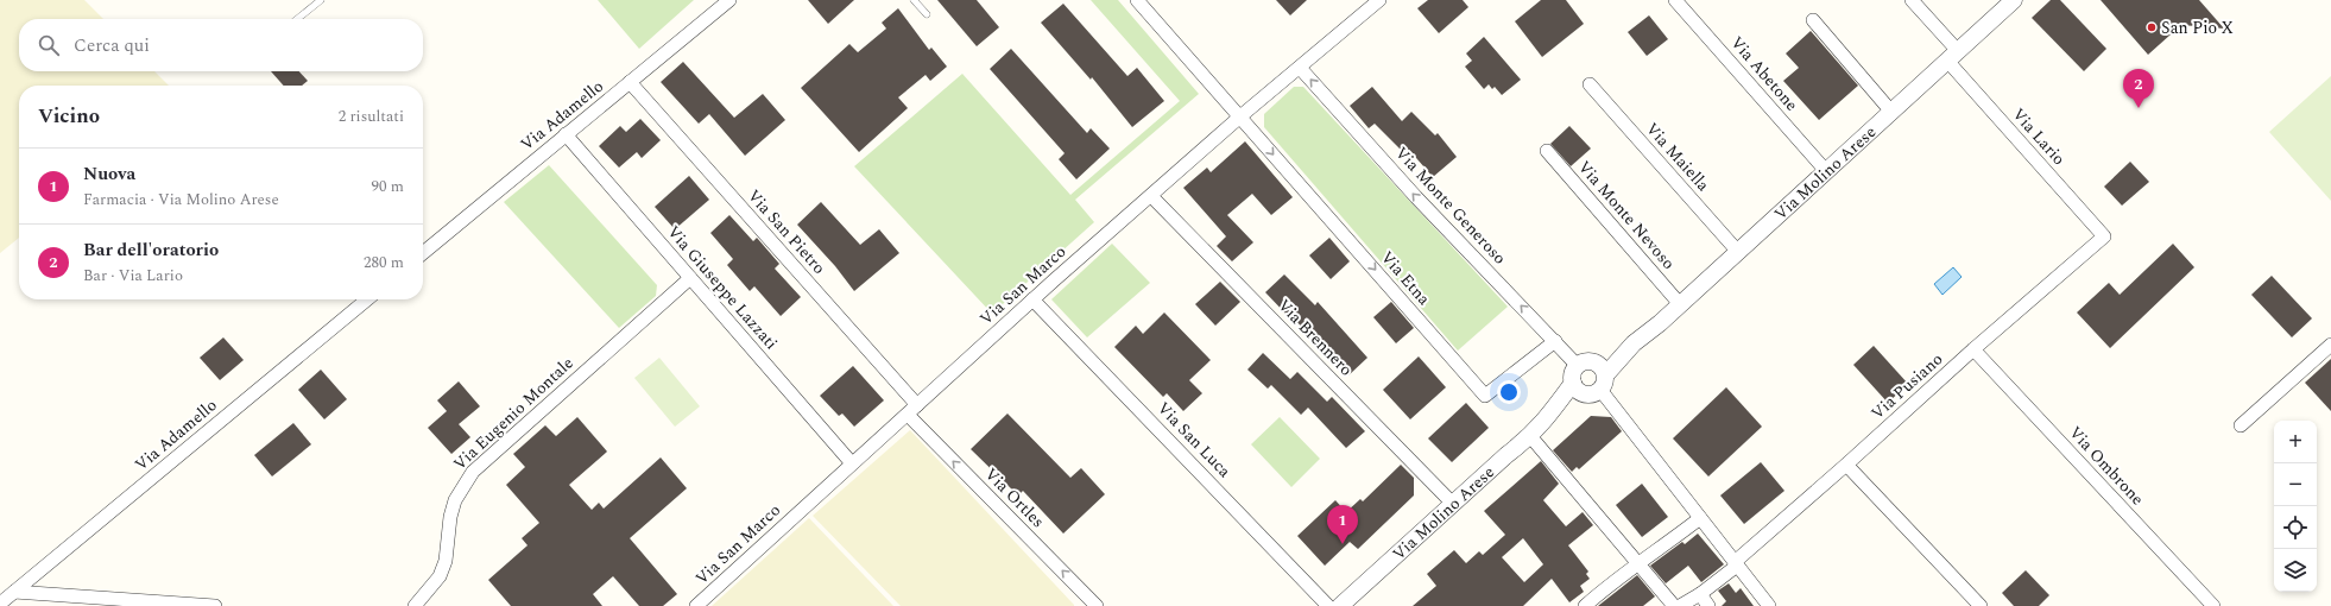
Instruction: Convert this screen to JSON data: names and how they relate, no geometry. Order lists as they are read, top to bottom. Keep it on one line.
{"streets":{"street":["Via Abetone","Via Adamello","Via Lario","Via Maiella","Via Molino Arese","Via Monte Generoso","Via Monte Nevoso","Via San Pietro","Via Etna","Via San Marco","Via Giuseppe Lazzati","Via Brennero","Via Pusiano","Via Eugenio Montale","Via San Luca","Via Ombrone","Via Ortles"]},"crossings":[["Via Abetone","Via Molino Arese"],["Via Adamello","Via San Pietro"],["Via Adamello","Via Giuseppe Lazzati"],["Via Lario","Via Molino Arese"],["Via Lario","Via Pusiano"],["Via Maiella","Via Molino Arese"],["Via Molino Arese","Via Monte Generoso"],["Via Molino Arese","Via Monte Nevoso"],["Via Molino Arese","Via Brennero"],["Via Monte Generoso","Via Etna"],["Via Monte Generoso","Via San Marco"],["Via San Pietro","Via San Marco"],["Via Etna","Via San Marco"],["Via San Marco","Via Giuseppe Lazzati"],["Via San Marco","Via Brennero"],["Via San Marco","Via San Luca"],["Via San Marco","Via Ortles"],["Via Giuseppe Lazzati","Via Eugenio Montale"],["Via Pusiano","Via Ombrone"]],"one_way":["Via Monte Generoso","Via Etna","Via Ortles"],"places":["San Pio X"],"page":{"search":"Cerca qui","pins":["2","1"],"heading":["Vicino","2 risultati"],"list":[{"mark":"1","name":"Nuova","note":"Farmacia · Via Molino Arese","value":"90 m"},{"mark":"2","name":"Bar dell'oratorio","note":"Bar · Via Lario","value":"280 m"}],"map_buttons":["+","−"]}}
